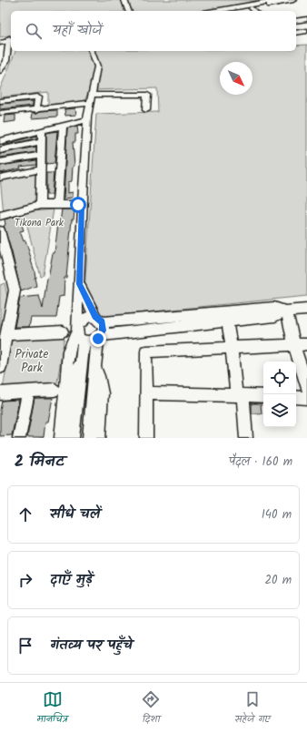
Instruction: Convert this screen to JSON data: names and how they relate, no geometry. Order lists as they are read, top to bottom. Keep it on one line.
{"parks":["Tikona Park","Private Park"],"north":"bottom right","page":{"search":"यहाँ खोजें","heading":["2 मिनट","पैदल · 160 m"],"list":[["सीधे चलें","140 m"],["दाएँ मुड़ें","20 m"],"गंतव्य पर पहुँचे"],"nav":["मानचित्र","दिशा","सहेजे गए"]}}
